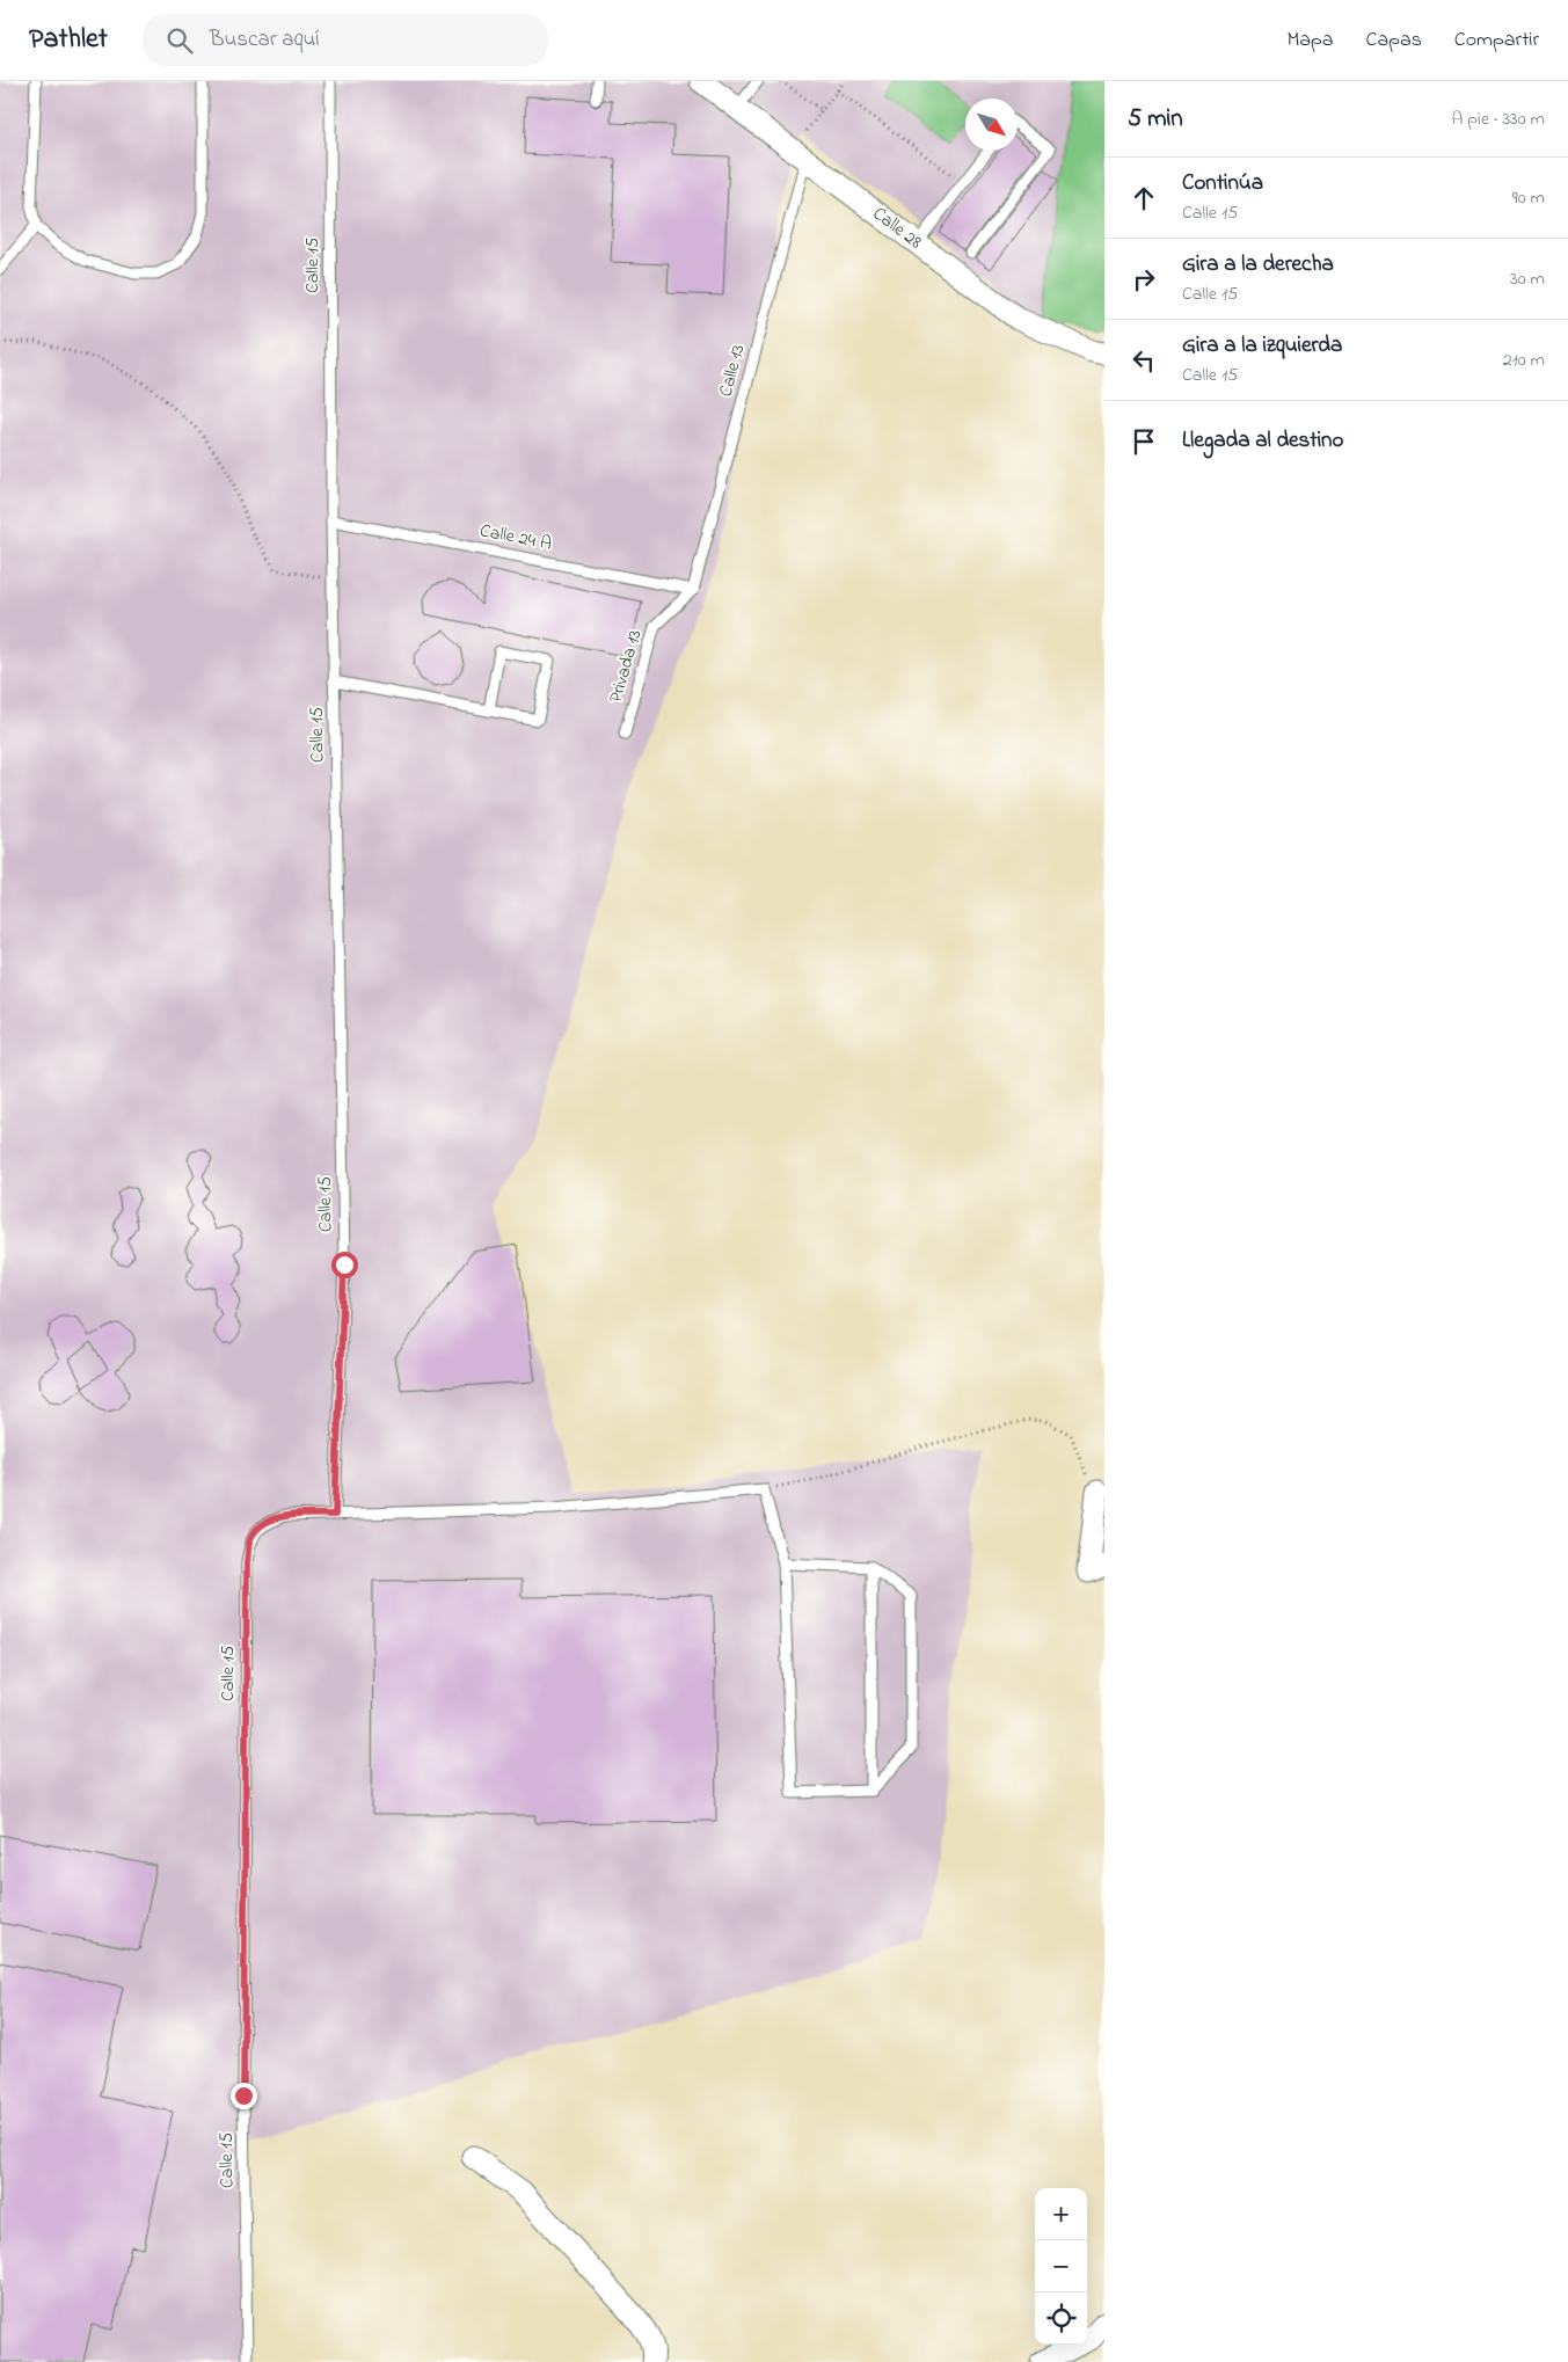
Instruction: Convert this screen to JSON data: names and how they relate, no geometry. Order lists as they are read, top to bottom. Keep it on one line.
{"streets":{"street":["Calle 28"],"lane":["Calle 15","Calle 13","Calle 24 A","Privada 13"]},"crossings":[["Calle 28","Calle 13"],["Calle 15","Calle 24 A"],["Calle 13","Calle 24 A"],["Calle 13","Privada 13"],["Calle 24 A","Privada 13"]],"north":"bottom right","page":{"header":"Pathlet","search":"Buscar aquí","nav":["Mapa","Capas","Compartir"],"heading":["5 min","A pie · 330 m"],"list":[["Continúa","Calle 15","90 m"],["Gira a la derecha","Calle 15","30 m"],["Gira a la izquierda","Calle 15","210 m"],"Llegada al destino"],"map_buttons":["+","−"]}}
